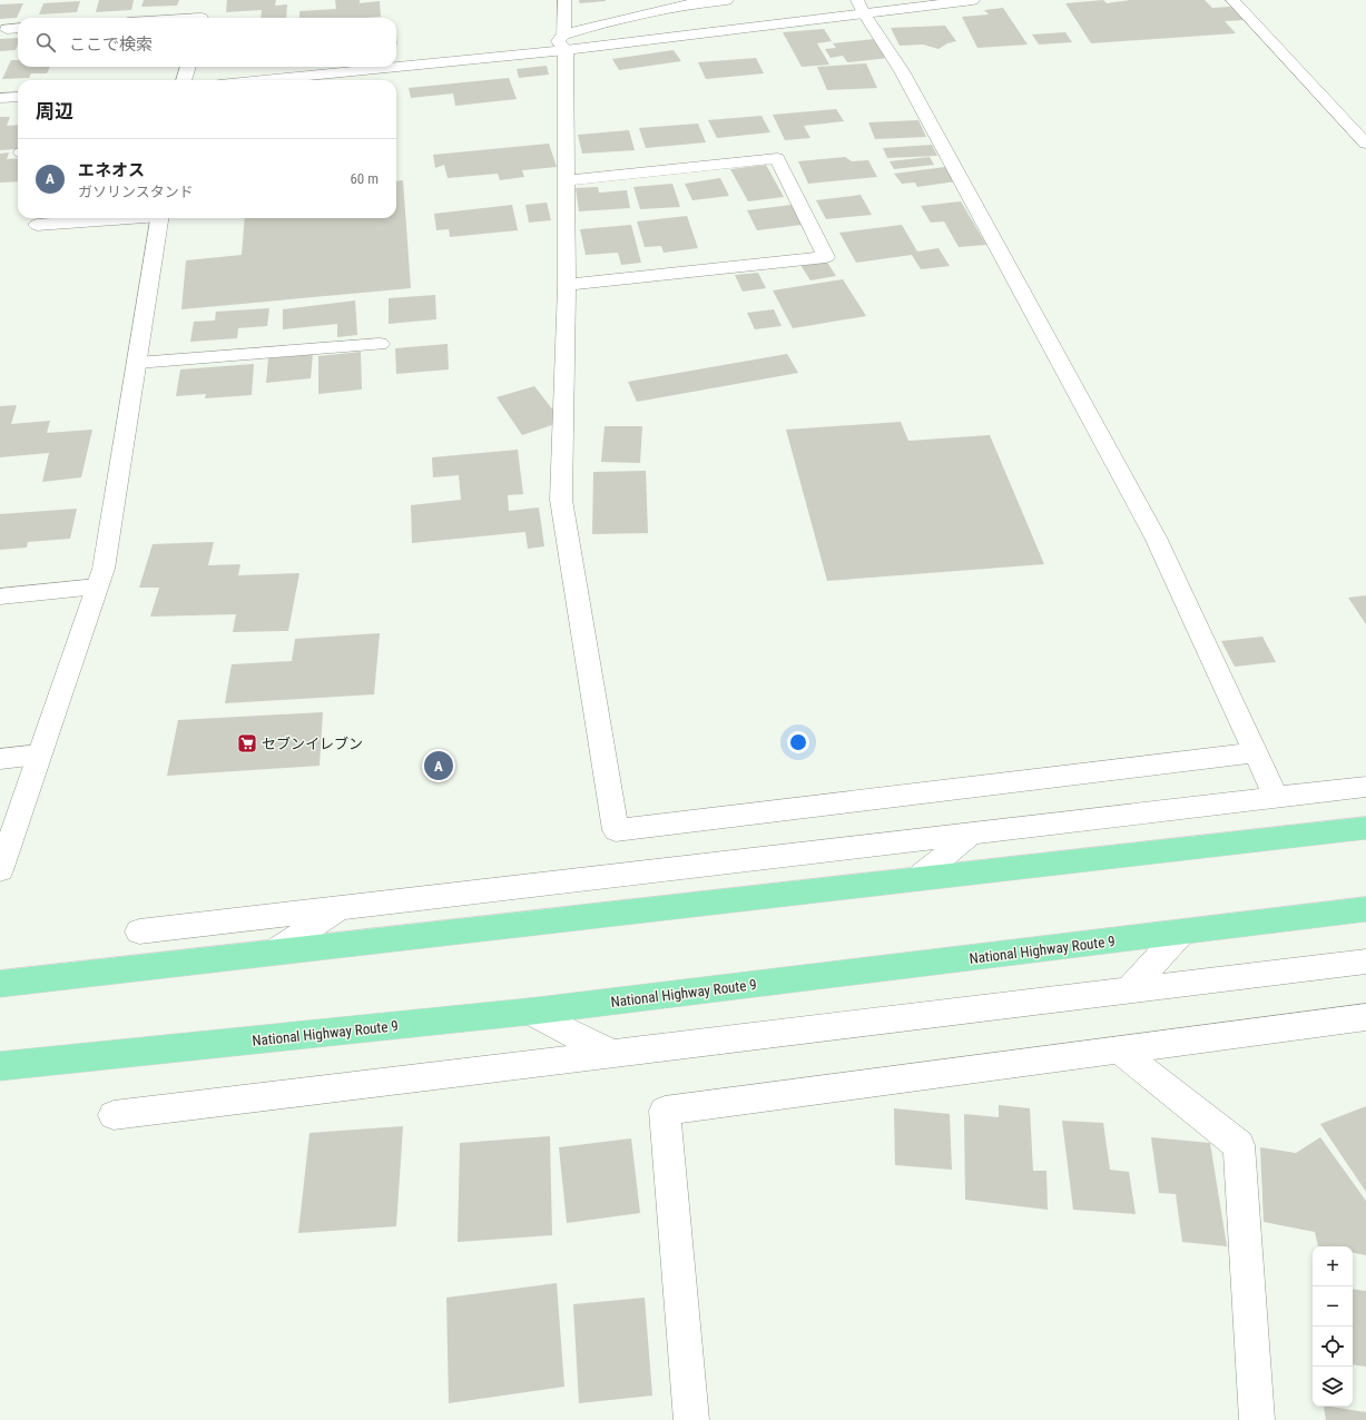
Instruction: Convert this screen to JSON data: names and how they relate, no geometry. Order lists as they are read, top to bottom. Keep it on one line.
{"streets":{"highway":["National Highway Route 9"]},"places":{"supermarket":["セブンイレブン"]},"page":{"search":"ここで検索","heading":"周辺","list":[{"mark":"A","name":"エネオス","note":"ガソリンスタンド","value":"60 m"}],"pins":"A","map_buttons":["+","−"]}}
